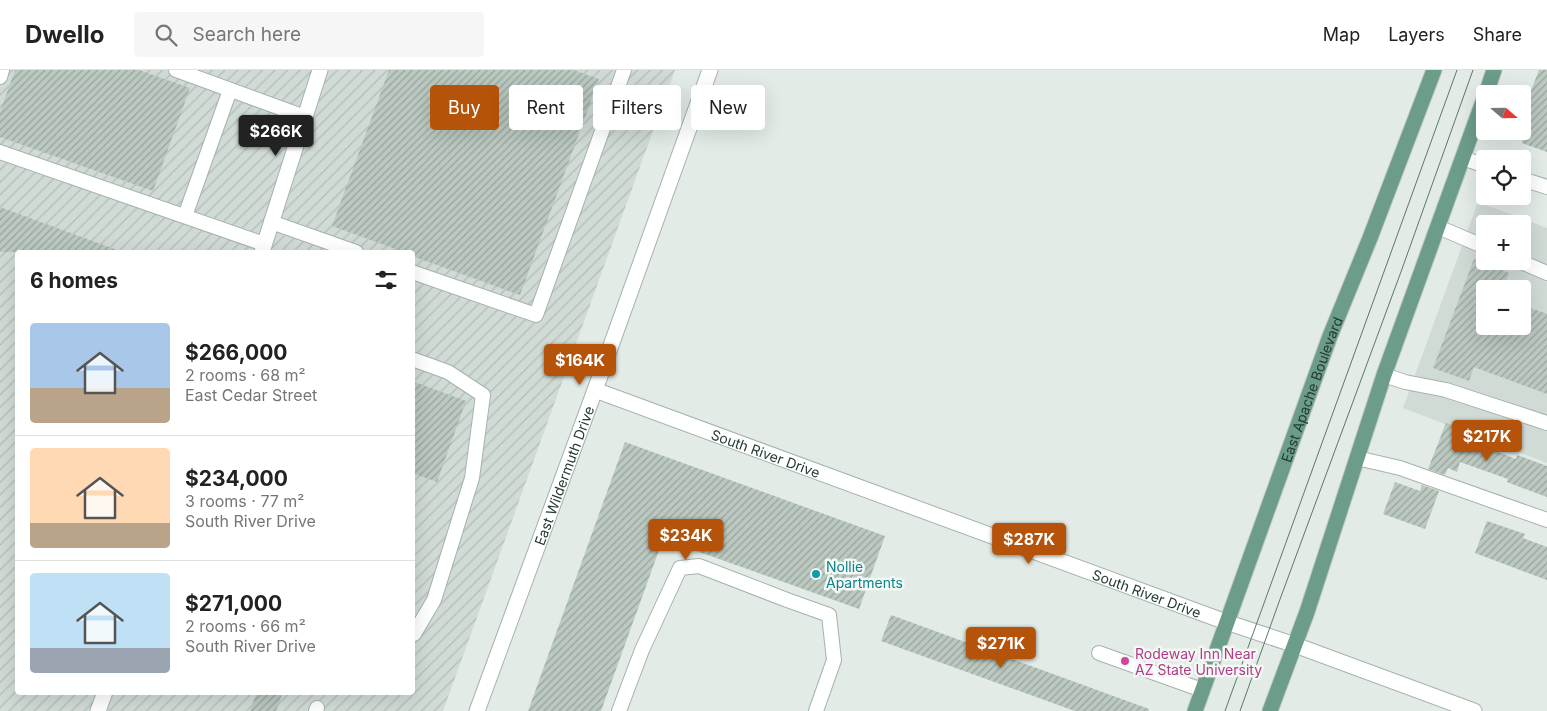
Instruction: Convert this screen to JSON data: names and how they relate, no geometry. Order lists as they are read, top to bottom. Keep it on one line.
{"streets":{"main road":["East Apache Boulevard"],"street":["South River Drive","East Wildermuth Drive"]},"crossings":[["East Apache Boulevard","South River Drive"],["South River Drive","East Wildermuth Drive"]],"places":["Nollie Apartments","Rodeway Inn Near AZ State University"],"north":"right","page":{"header":"Dwello","search":"Search here","nav":["Map","Layers","Share"],"map_buttons":["+","−"],"chip":["Buy","Rent","Filters","New"],"price":["$266K","$164K","$217K","$234K","$287K","$271K"],"heading":"6 homes","list":[{"name":"$266,000","note":"2 rooms · 68 m² · East Cedar Street"},{"name":"$234,000","note":"3 rooms · 77 m² · South River Drive"},{"name":"$271,000","note":"2 rooms · 66 m² · South River Drive"}]}}
